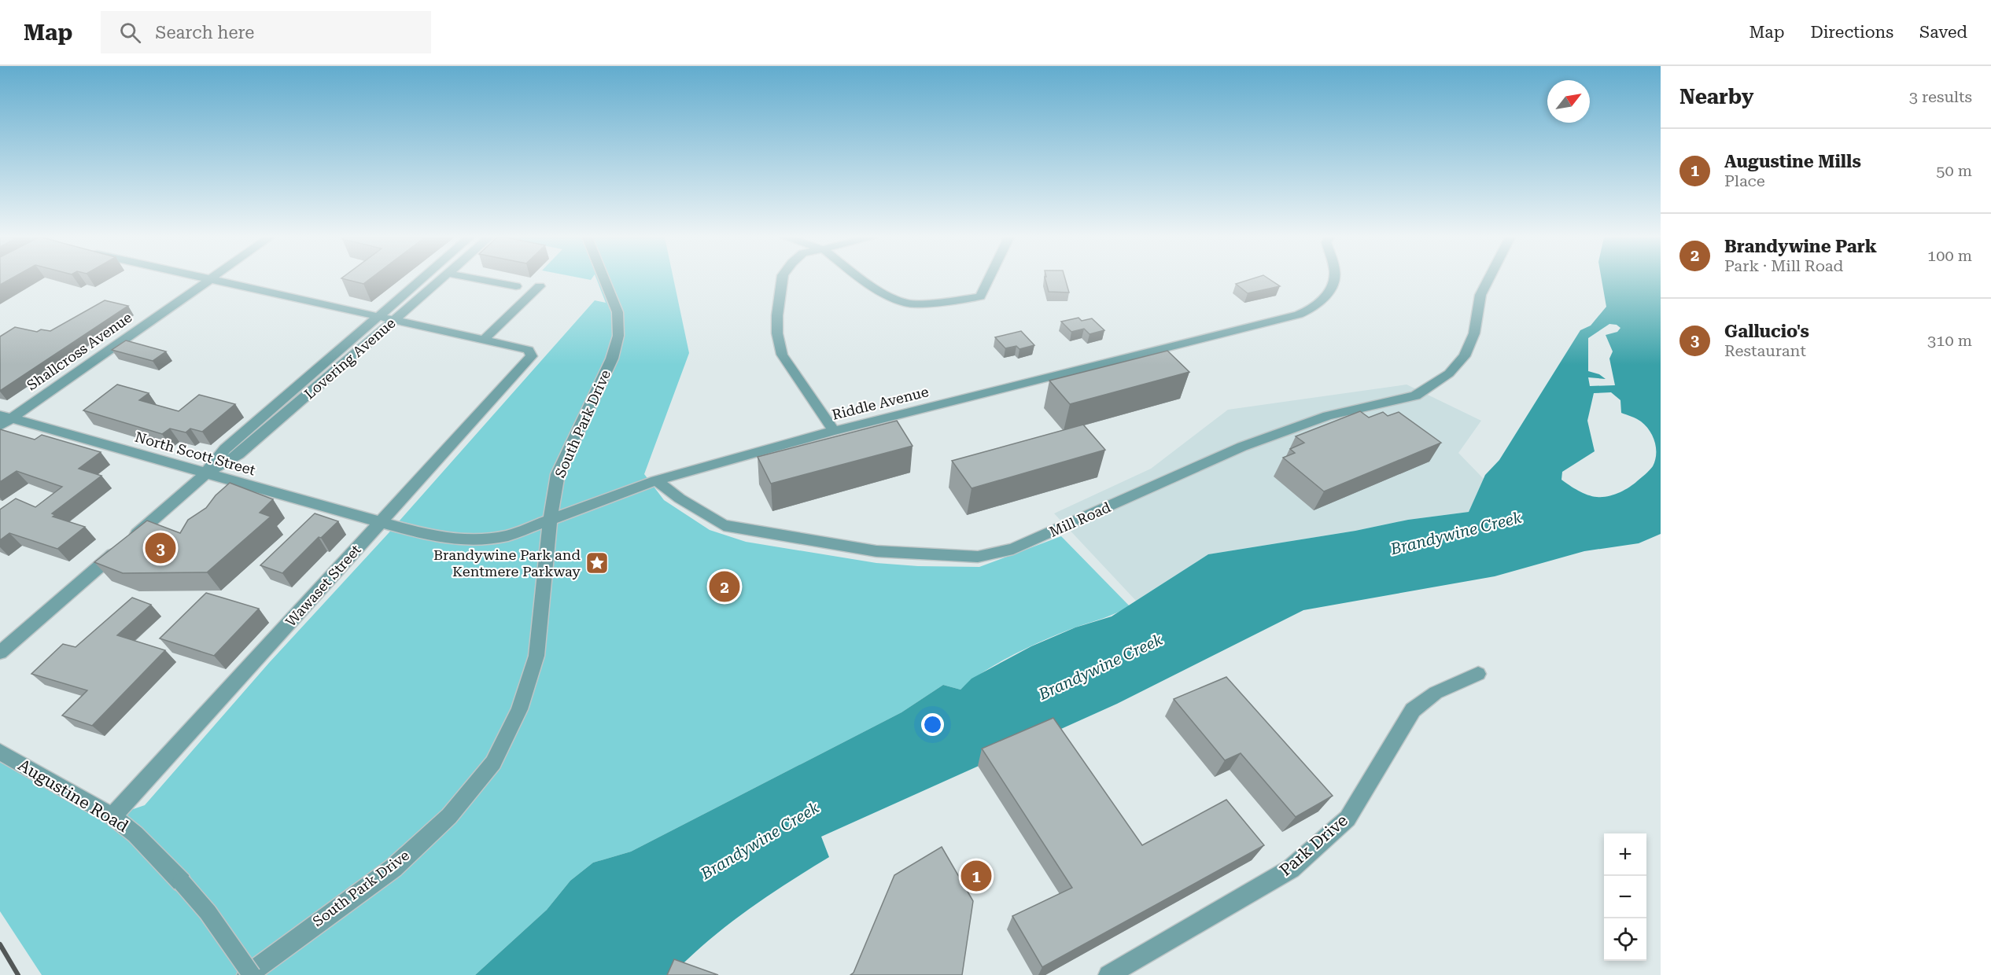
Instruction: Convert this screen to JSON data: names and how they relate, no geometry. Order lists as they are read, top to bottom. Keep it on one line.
{"streets":{"street":["Shallcross Avenue","Lovering Avenue","Riddle Avenue","South Park Drive","North Scott Street","Mill Road","Wawaset Street","Augustine Road","Park Drive"]},"crossings":[["Shallcross Avenue","North Scott Street"],["Lovering Avenue","North Scott Street"],["Riddle Avenue","South Park Drive"],["Riddle Avenue","North Scott Street"],["Riddle Avenue","Mill Road"],["Riddle Avenue","Wawaset Street"],["North Scott Street","Wawaset Street"],["Wawaset Street","Augustine Road"]],"water":["Brandywine Creek"],"places":{"place":["Brandywine Park and Kentmere Parkway"]},"north":"top right","page":{"header":"Map","search":"Search here","nav":["Map","Directions","Saved"],"heading":["Nearby","3 results"],"list":[{"mark":"1","name":"Augustine Mills","note":"Place","value":"50 m"},{"mark":"2","name":"Brandywine Park","note":"Park · Mill Road","value":"100 m"},{"mark":"3","name":"Gallucio's","note":"Restaurant","value":"310 m"}],"pins":["3","2","1"],"map_buttons":["+","−"]}}
